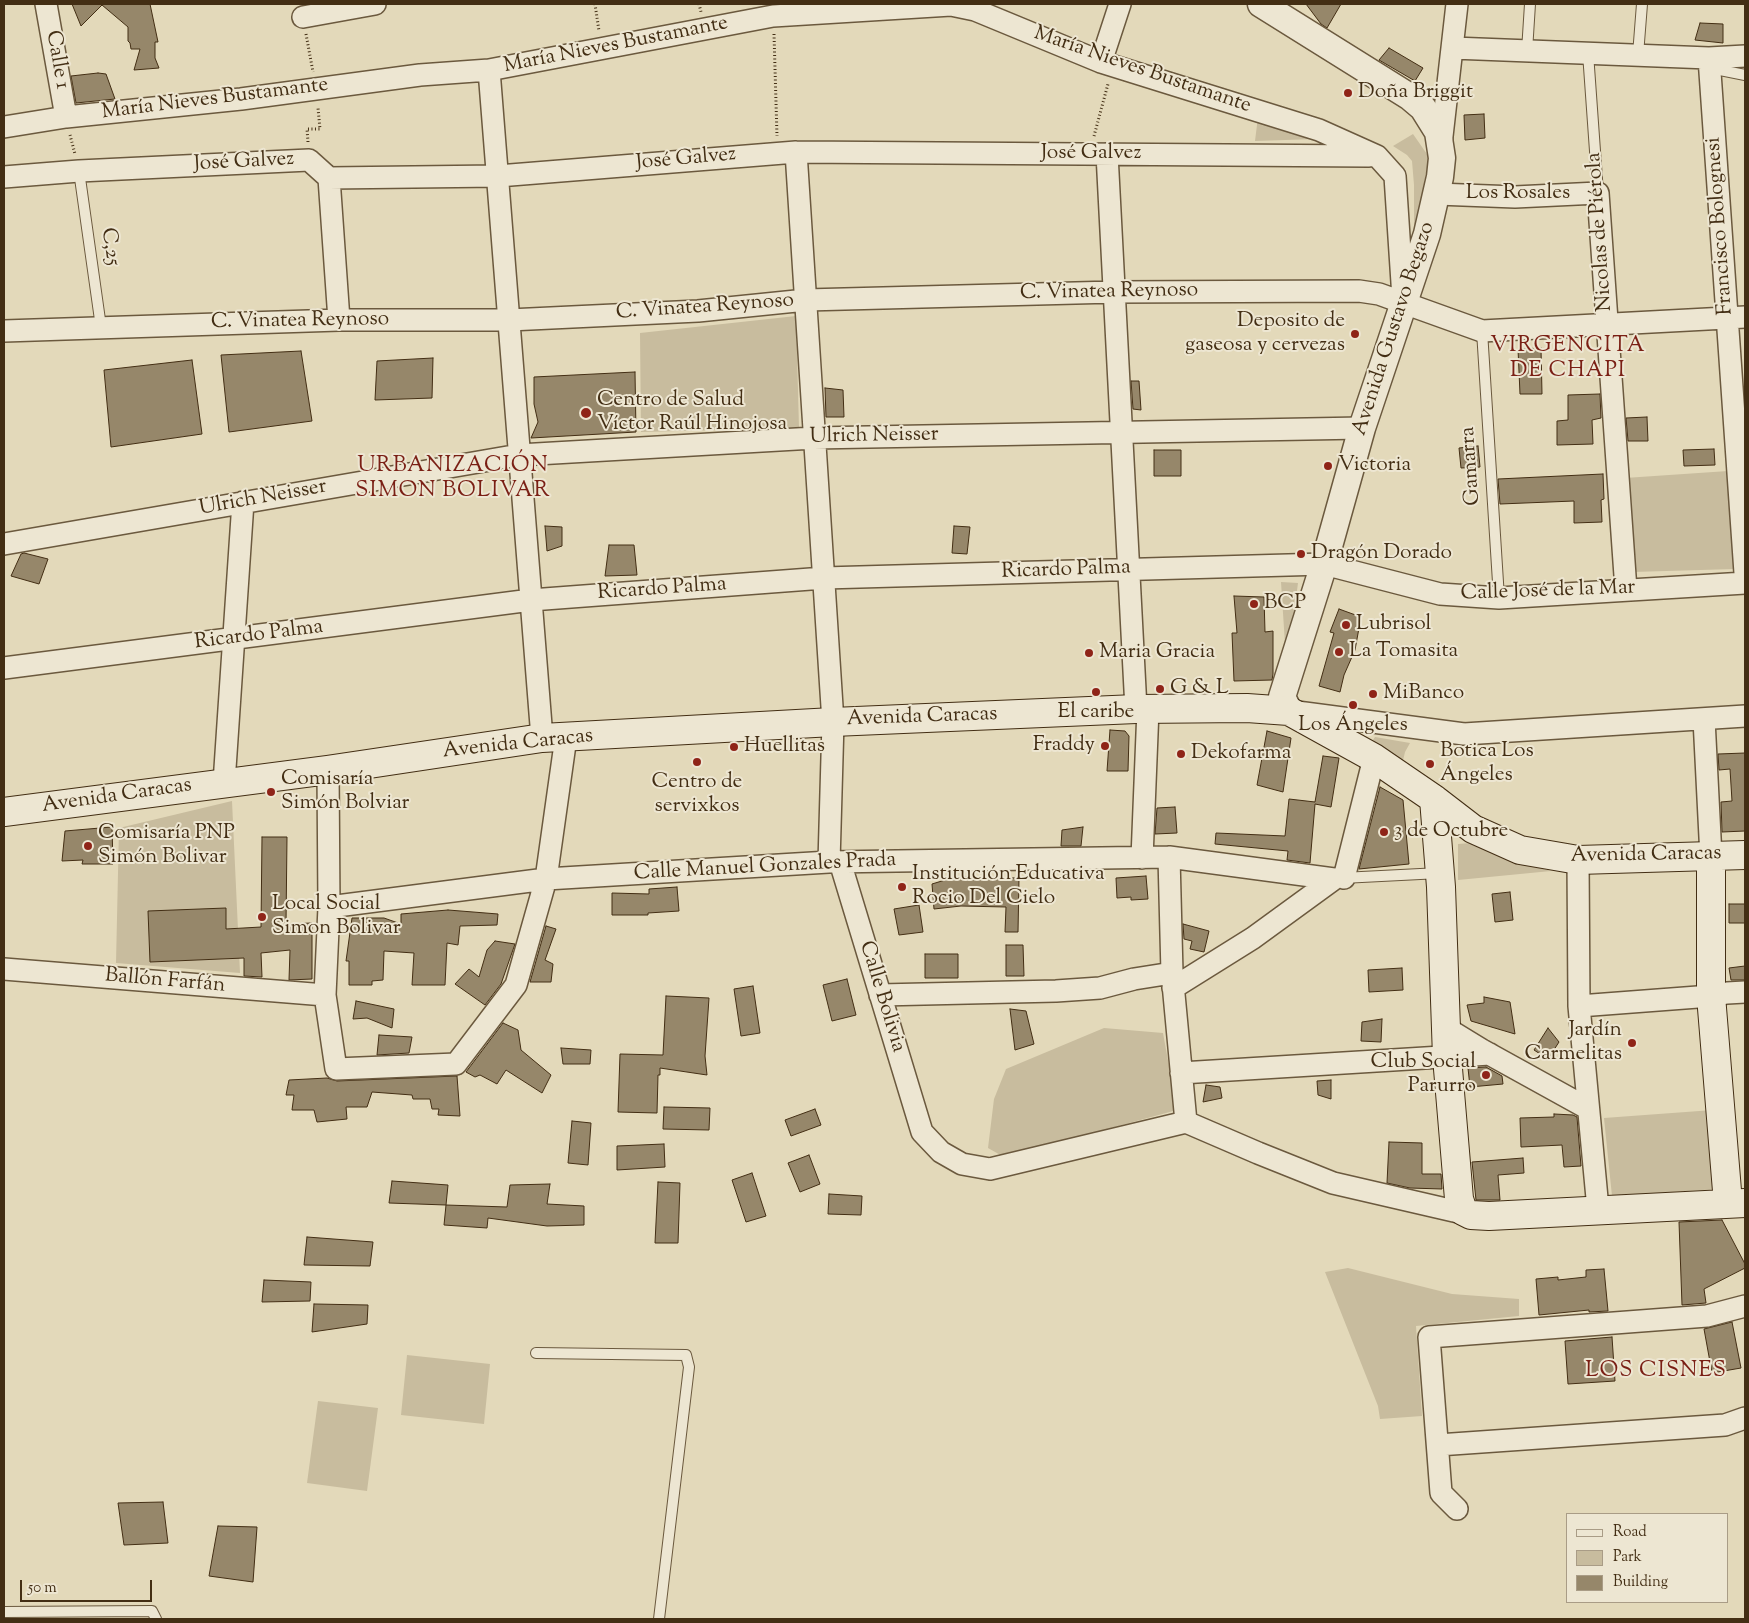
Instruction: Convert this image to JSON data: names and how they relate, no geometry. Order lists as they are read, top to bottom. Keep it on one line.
{"streets":{"main road":["Avenida Caracas"],"street":["María Nieves Bustamante","Calle 1","José Galvez","Los Rosales","Francisco Bolognesi","Nicolas de Piérola","C. Vinatea Reynoso","Avenida Gustavo Begazo","Ulrich Neisser","Ricardo Palma","Calle José de la Mar","Calle Manuel Gonzales Prada","Ballón Farfán","Calle Bolivia"],"lane":["C,25","Gamarra"]},"crossings":[["María Nieves Bustamante","Calle 1"],["María Nieves Bustamante","José Galvez"],["María Nieves Bustamante","C. Vinatea Reynoso"],["María Nieves Bustamante","Avenida Gustavo Begazo"],["José Galvez","C,25"],["José Galvez","Calle Bolivia"],["Los Rosales","Nicolas de Piérola"],["Los Rosales","Avenida Gustavo Begazo"],["Nicolas de Piérola","Calle José de la Mar"],["C,25","C. Vinatea Reynoso"],["C. Vinatea Reynoso","Avenida Gustavo Begazo"],["C. Vinatea Reynoso","Gamarra"],["C. Vinatea Reynoso","Calle Bolivia"],["Avenida Gustavo Begazo","Ulrich Neisser"],["Avenida Gustavo Begazo","Ricardo Palma"],["Avenida Gustavo Begazo","Calle José de la Mar"],["Avenida Gustavo Begazo","Avenida Caracas"],["Ulrich Neisser","Calle Bolivia"],["Gamarra","Calle José de la Mar"],["Ricardo Palma","Calle José de la Mar"],["Ricardo Palma","Calle Bolivia"],["Avenida Caracas","Calle Bolivia"],["Calle Manuel Gonzales Prada","Calle Bolivia"]],"districts":["VIRGENCITA DE CHAPI","URBANIZACIÓN SIMON BOLIVAR","LOS CISNES"],"places":["Doña Briggit","Deposito de gaseosa y cervezas","Centro de Salud Víctor Raúl Hinojosa","Victoria","Dragón Dorado","BCP","Lubrisol","La Tomasita","Maria Gracia","G & L","El caribe","MiBanco","Los Ángeles","Fraddy","Huellitas","Dekofarma","Centro de servixkos","Botica Los Ángeles","Comisaría Simón Bolviar","3 de Octubre","Comisaría PNP Simón Bolivar","Institución Educativa Rocio Del Cielo","Local Social Simon Bolivar","Jardín Carmelitas","Club Social Parurro"],"legend":["Road","Park","Building"],"scale_bar":"50 m"}
